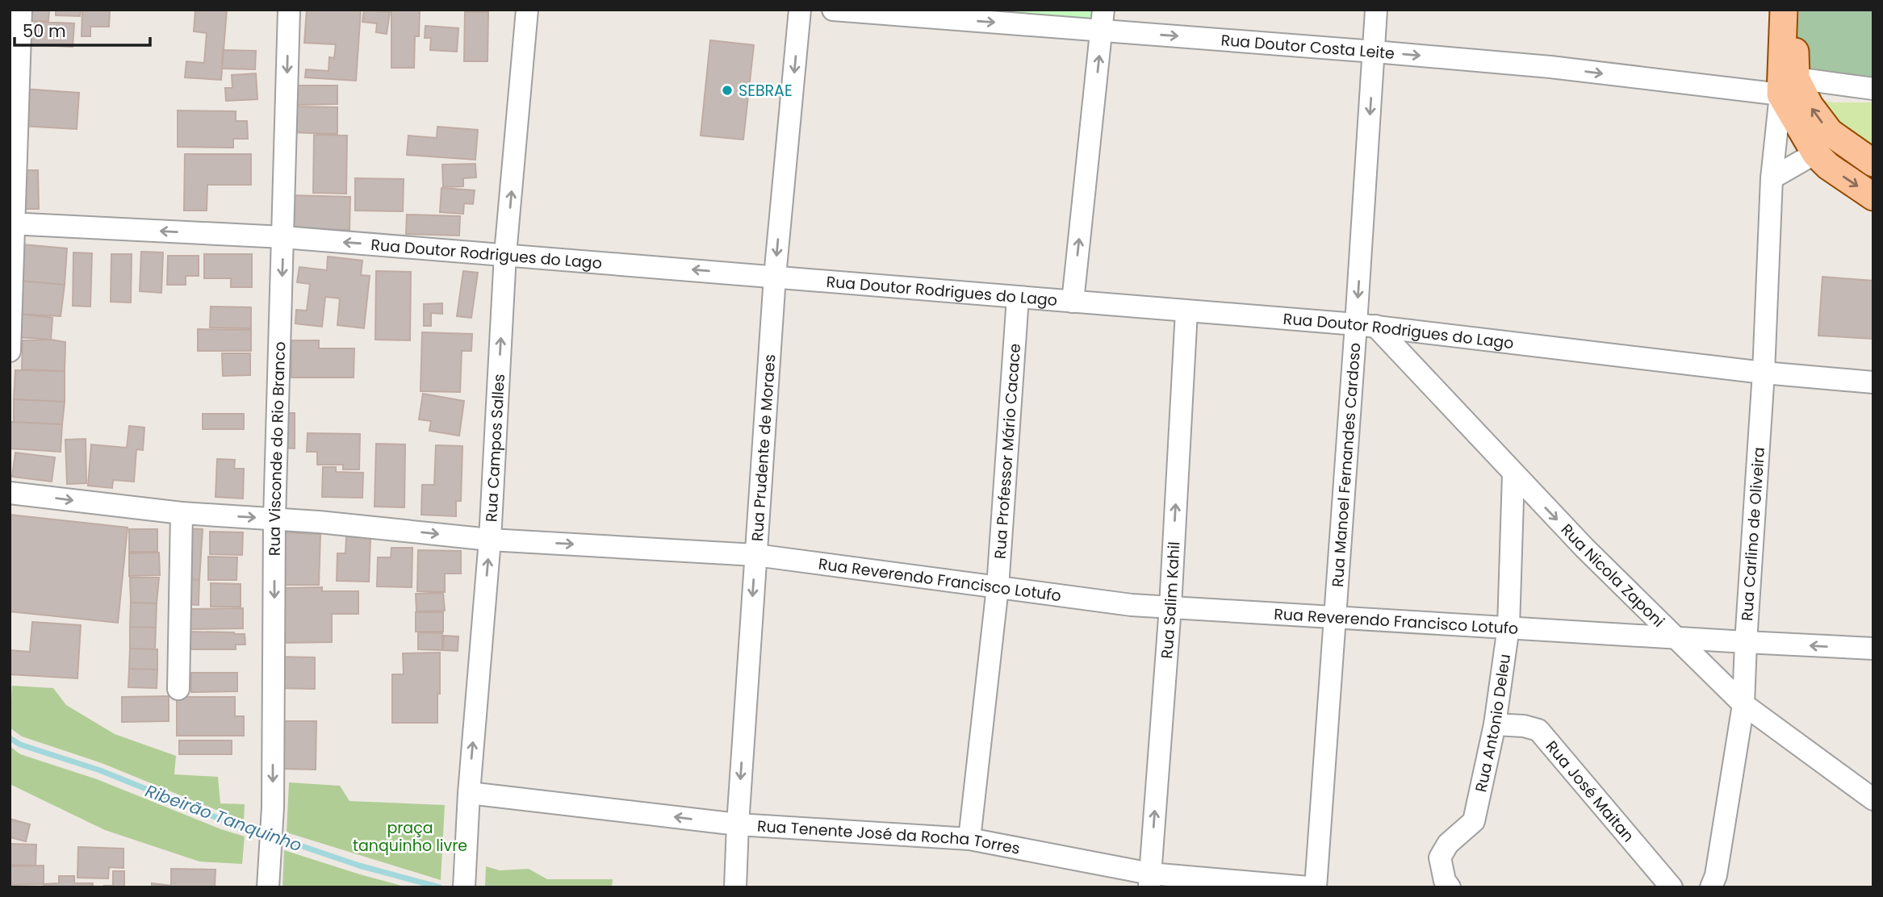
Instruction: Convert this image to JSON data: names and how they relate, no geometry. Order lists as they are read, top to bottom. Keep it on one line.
{"streets":{"main road":["Rua Carlino de Oliveira"],"street":["Rua Doutor Costa Leite","Rua Doutor Rodrigues do Lago","Rua Visconde do Rio Branco","Rua Campos Salles","Rua Prudente de Moraes","Rua Professor Mário Cacace","Rua Manoel Fernandes Cardoso","Rua Nicola Zaponi","Rua Reverendo Francisco Lotufo","Rua Salim Kahil","Rua Antonio Deleu","Rua José Maitan","Rua Tenente José da Rocha Torres"]},"crossings":[["Rua Doutor Costa Leite","Rua Manoel Fernandes Cardoso"],["Rua Doutor Costa Leite","Rua Carlino de Oliveira"],["Rua Doutor Rodrigues do Lago","Rua Visconde do Rio Branco"],["Rua Doutor Rodrigues do Lago","Rua Campos Salles"],["Rua Doutor Rodrigues do Lago","Rua Prudente de Moraes"],["Rua Doutor Rodrigues do Lago","Rua Professor Mário Cacace"],["Rua Doutor Rodrigues do Lago","Rua Manoel Fernandes Cardoso"],["Rua Doutor Rodrigues do Lago","Rua Carlino de Oliveira"],["Rua Doutor Rodrigues do Lago","Rua Nicola Zaponi"],["Rua Doutor Rodrigues do Lago","Rua Salim Kahil"],["Rua Visconde do Rio Branco","Rua Reverendo Francisco Lotufo"],["Rua Campos Salles","Rua Reverendo Francisco Lotufo"],["Rua Campos Salles","Rua Tenente José da Rocha Torres"],["Rua Prudente de Moraes","Rua Reverendo Francisco Lotufo"],["Rua Prudente de Moraes","Rua Tenente José da Rocha Torres"],["Rua Professor Mário Cacace","Rua Reverendo Francisco Lotufo"],["Rua Professor Mário Cacace","Rua Tenente José da Rocha Torres"],["Rua Manoel Fernandes Cardoso","Rua Nicola Zaponi"],["Rua Manoel Fernandes Cardoso","Rua Reverendo Francisco Lotufo"],["Rua Carlino de Oliveira","Rua Nicola Zaponi"],["Rua Carlino de Oliveira","Rua Reverendo Francisco Lotufo"],["Rua Nicola Zaponi","Rua Reverendo Francisco Lotufo"],["Rua Nicola Zaponi","Rua Antonio Deleu"],["Rua Reverendo Francisco Lotufo","Rua Salim Kahil"],["Rua Reverendo Francisco Lotufo","Rua Antonio Deleu"],["Rua Salim Kahil","Rua Tenente José da Rocha Torres"],["Rua Antonio Deleu","Rua José Maitan"]],"one_way":["Rua Doutor Costa Leite","Rua Doutor Rodrigues do Lago","Rua Visconde do Rio Branco","Rua Campos Salles","Rua Prudente de Moraes","Rua Salim Kahil"],"water":["Ribeirão Tanquinho"],"parks":["praça tanquinho livre"],"places":["SEBRAE"],"scale_bar":"50 m"}
